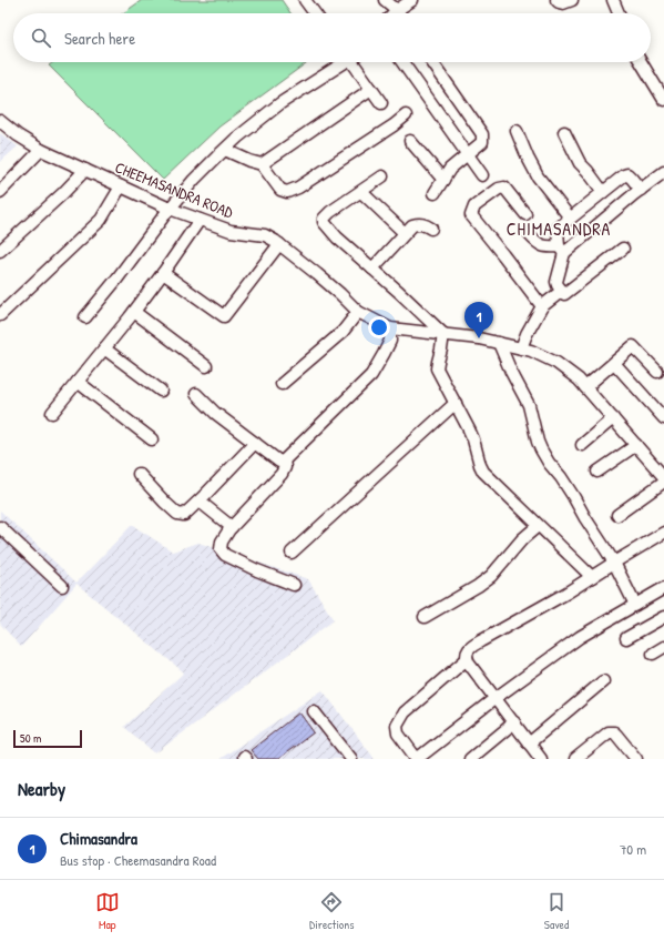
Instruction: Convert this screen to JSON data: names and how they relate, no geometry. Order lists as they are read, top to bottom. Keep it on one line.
{"streets":{"street":["CHEEMASANDRA ROAD"]},"districts":["CHIMASANDRA"],"scale_bar":"50 m","page":{"search":"Search here","pins":"1","scale":"50 m","heading":"Nearby","list":[{"mark":"1","name":"Chimasandra","note":"Bus stop · Cheemasandra Road","value":"70 m"}],"nav":["Map","Directions","Saved"]}}
